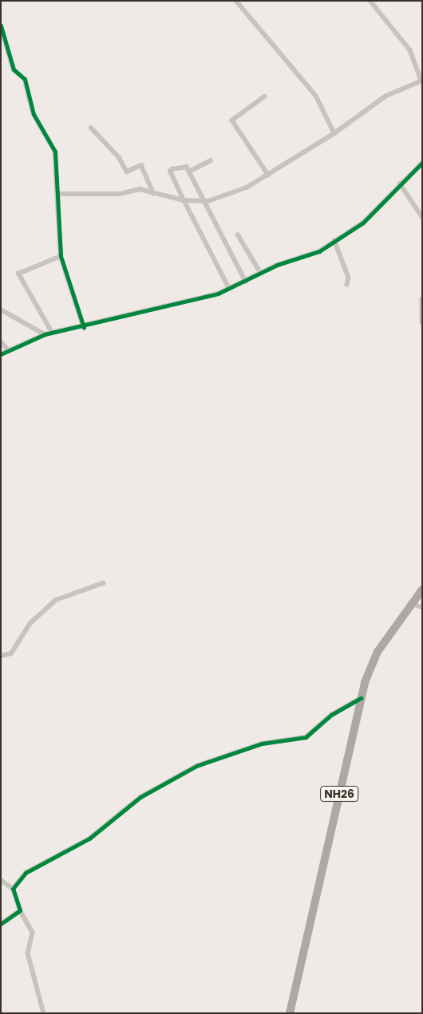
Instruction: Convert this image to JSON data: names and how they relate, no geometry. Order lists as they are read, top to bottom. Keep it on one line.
{"streets":{"highway":["NH26"]}}
